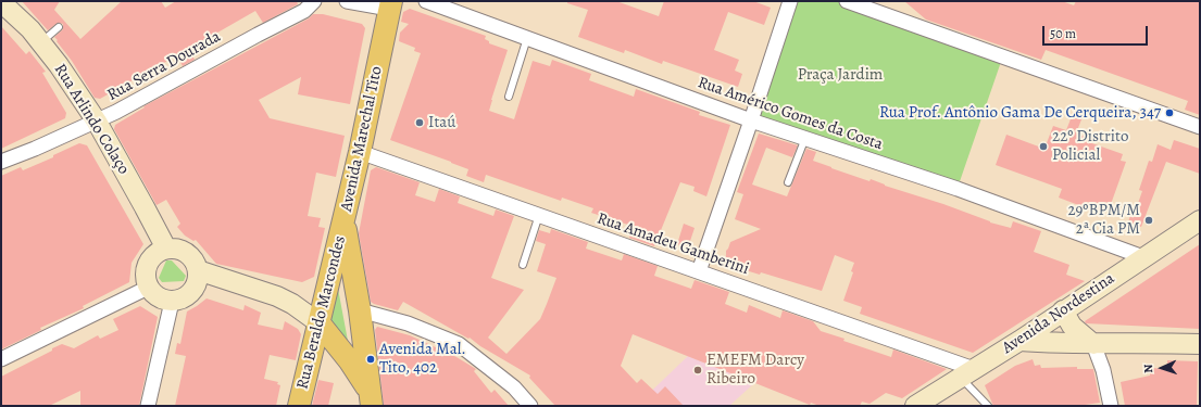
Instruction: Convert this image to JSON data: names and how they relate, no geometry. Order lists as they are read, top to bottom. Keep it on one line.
{"streets":{"main road":["Rua Arlindo Colaço","Avenida Marechal Tito","Rua Beraldo Marcondes","Avenida Nordestina"],"street":["Rua Serra Dourada","Rua Américo Gomes da Costa","Rua Amadeu Gamberini"]},"crossings":[["Rua Serra Dourada","Rua Arlindo Colaço"],["Rua Américo Gomes da Costa","Avenida Nordestina"],["Avenida Marechal Tito","Rua Amadeu Gamberini"],["Avenida Marechal Tito","Rua Beraldo Marcondes"],["Rua Amadeu Gamberini","Avenida Nordestina"]],"parks":["Praça Jardim"],"places":["Rua Prof. Antônio Gama De Cerqueira, 347","Itaú","22º Distrito Policial","29ºBPM/M 2ª Cia PM","Avenida Mal. Tito, 402","EMEFM Darcy Ribeiro"],"scale_bar":"50 m","north":"left"}
